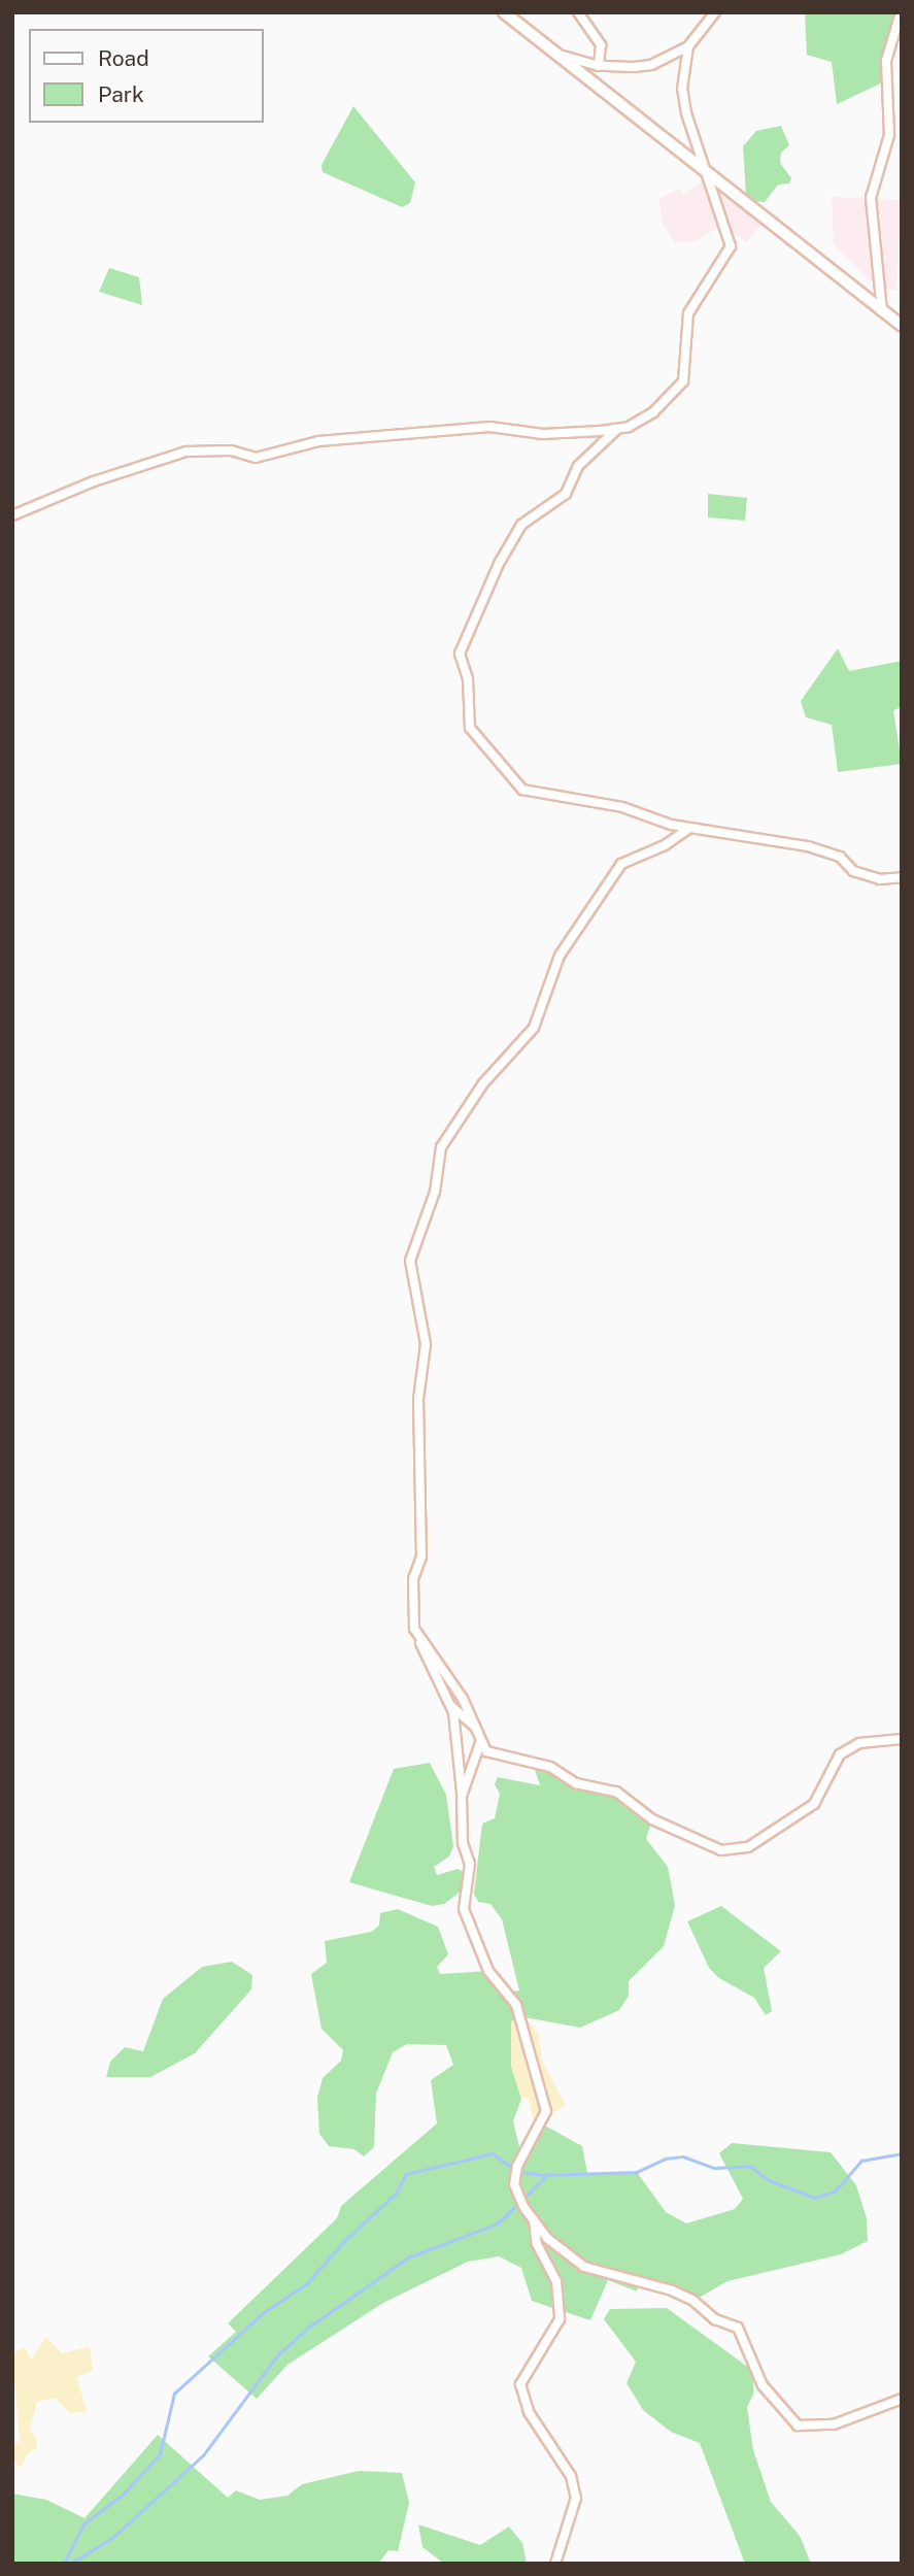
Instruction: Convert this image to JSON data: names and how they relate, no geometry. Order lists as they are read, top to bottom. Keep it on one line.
{"legend":["Road","Park"]}
